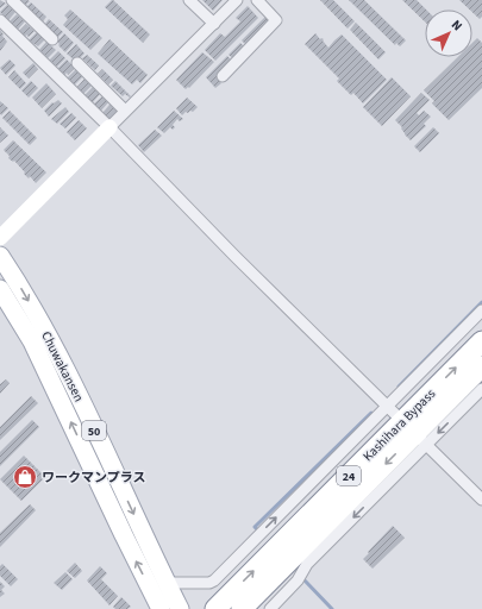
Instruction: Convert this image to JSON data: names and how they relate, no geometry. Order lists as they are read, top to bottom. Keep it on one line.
{"streets":{"highway":["Kashihara Bypass","24"],"main road":["Chuwakansen","50"]},"places":{"shop":["ワークマンプラス"]},"north":"top right"}
